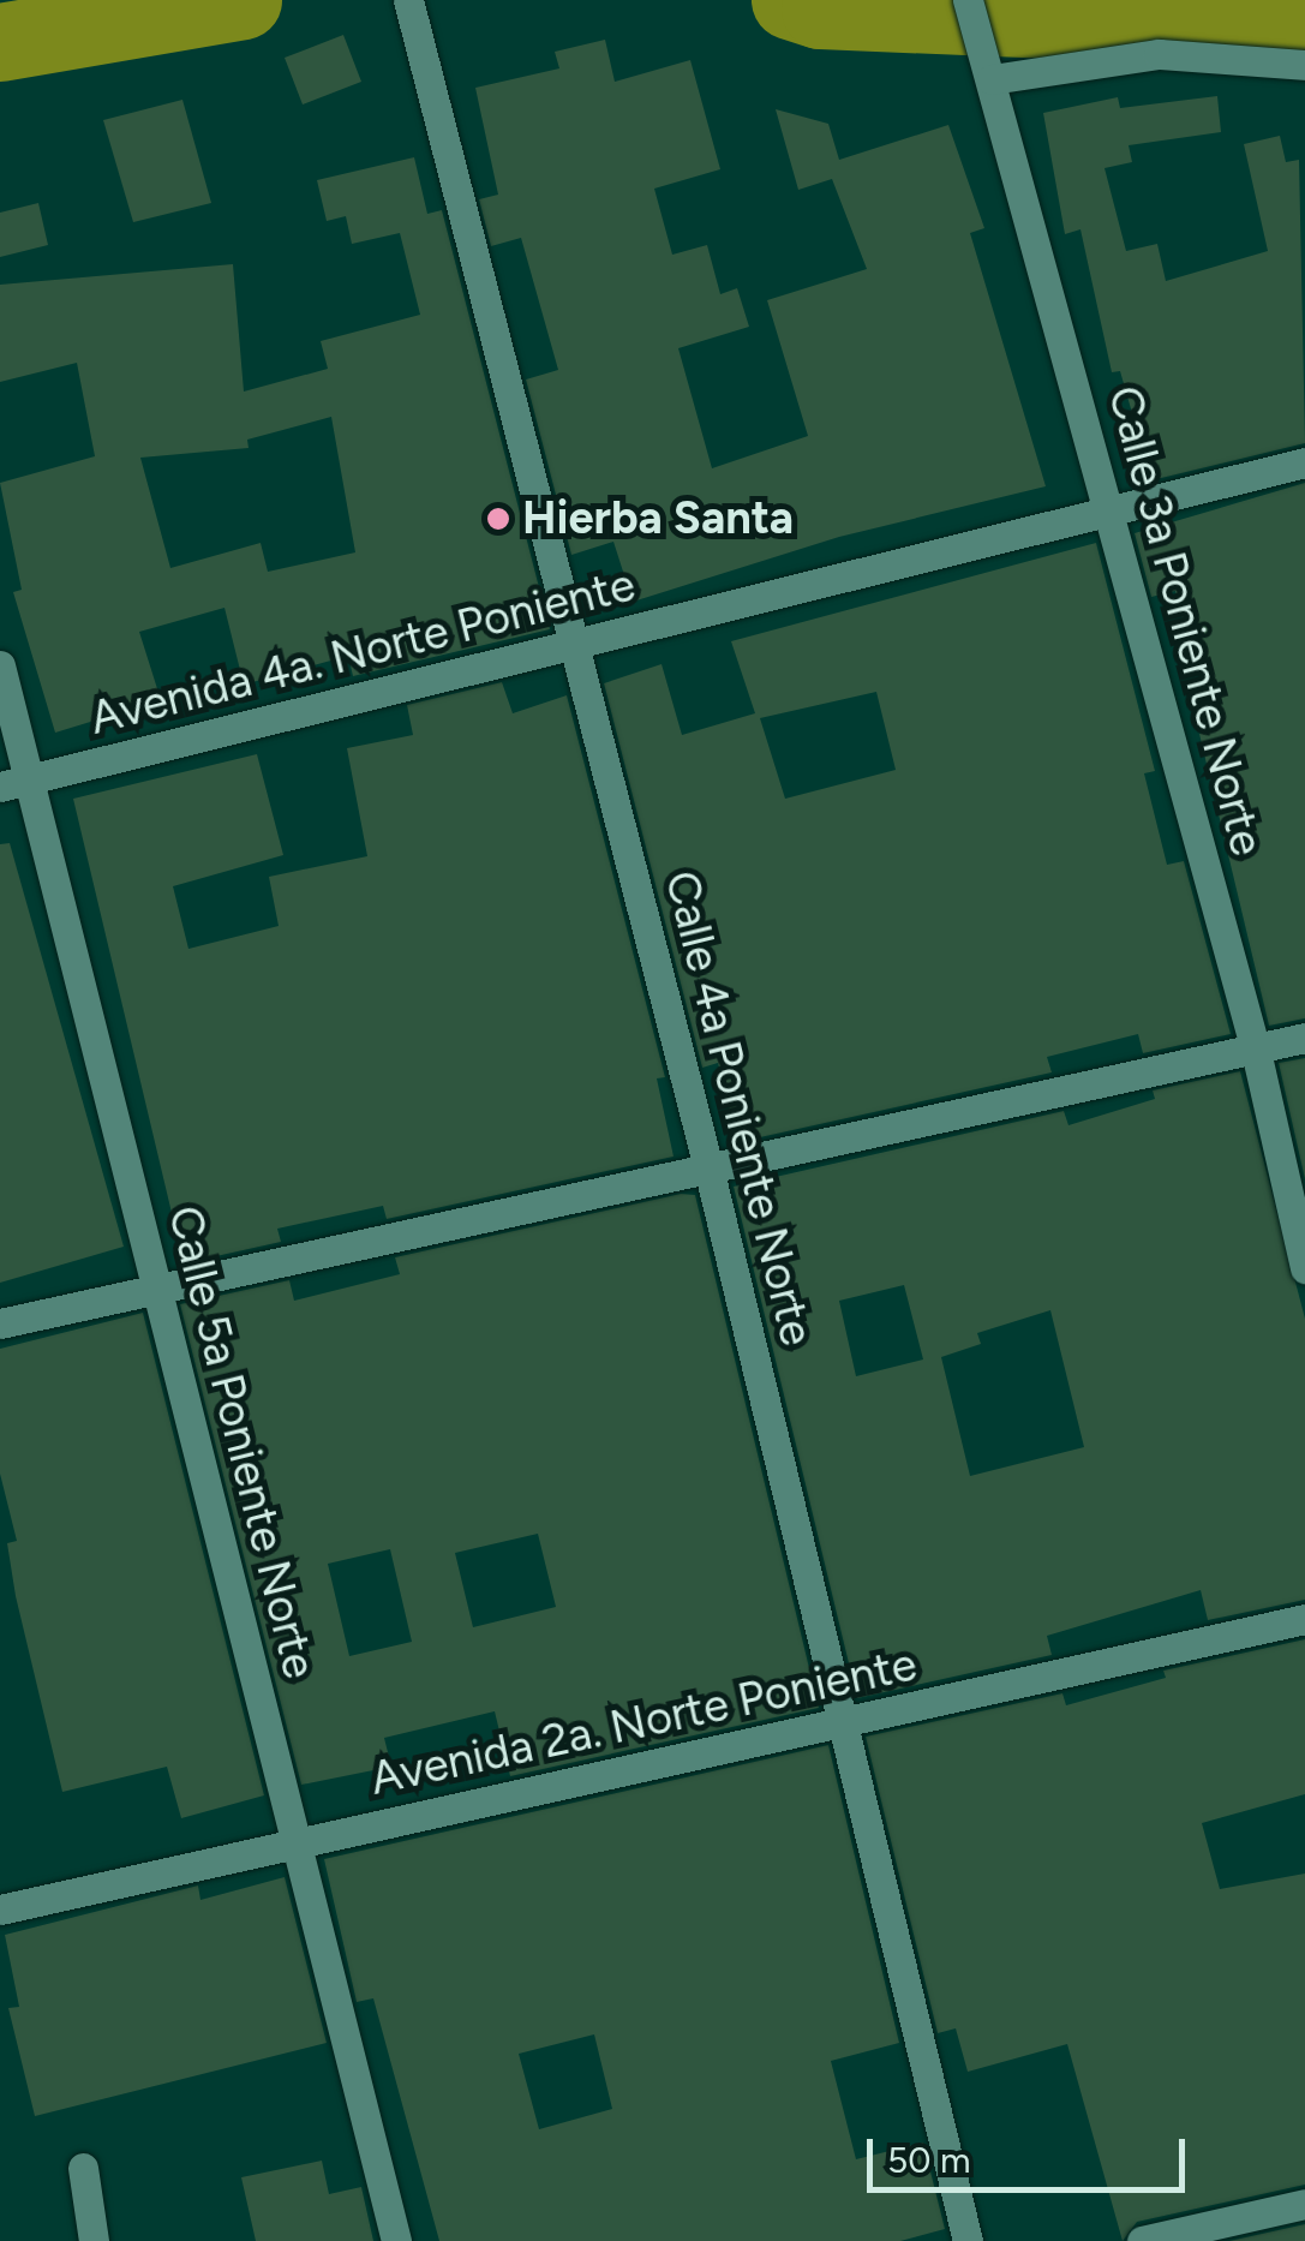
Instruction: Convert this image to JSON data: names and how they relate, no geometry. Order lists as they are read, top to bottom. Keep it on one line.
{"streets":{"street":["Calle 3a Poniente Norte","Avenida 4a. Norte Poniente","Calle 4a Poniente Norte","Calle 5a Poniente Norte","Avenida 2a. Norte Poniente"]},"crossings":[["Calle 3a Poniente Norte","Avenida 4a. Norte Poniente"],["Avenida 4a. Norte Poniente","Calle 4a Poniente Norte"],["Avenida 4a. Norte Poniente","Calle 5a Poniente Norte"],["Calle 4a Poniente Norte","Avenida 2a. Norte Poniente"],["Calle 5a Poniente Norte","Avenida 2a. Norte Poniente"]],"places":["Hierba Santa"],"scale_bar":"50 m"}
